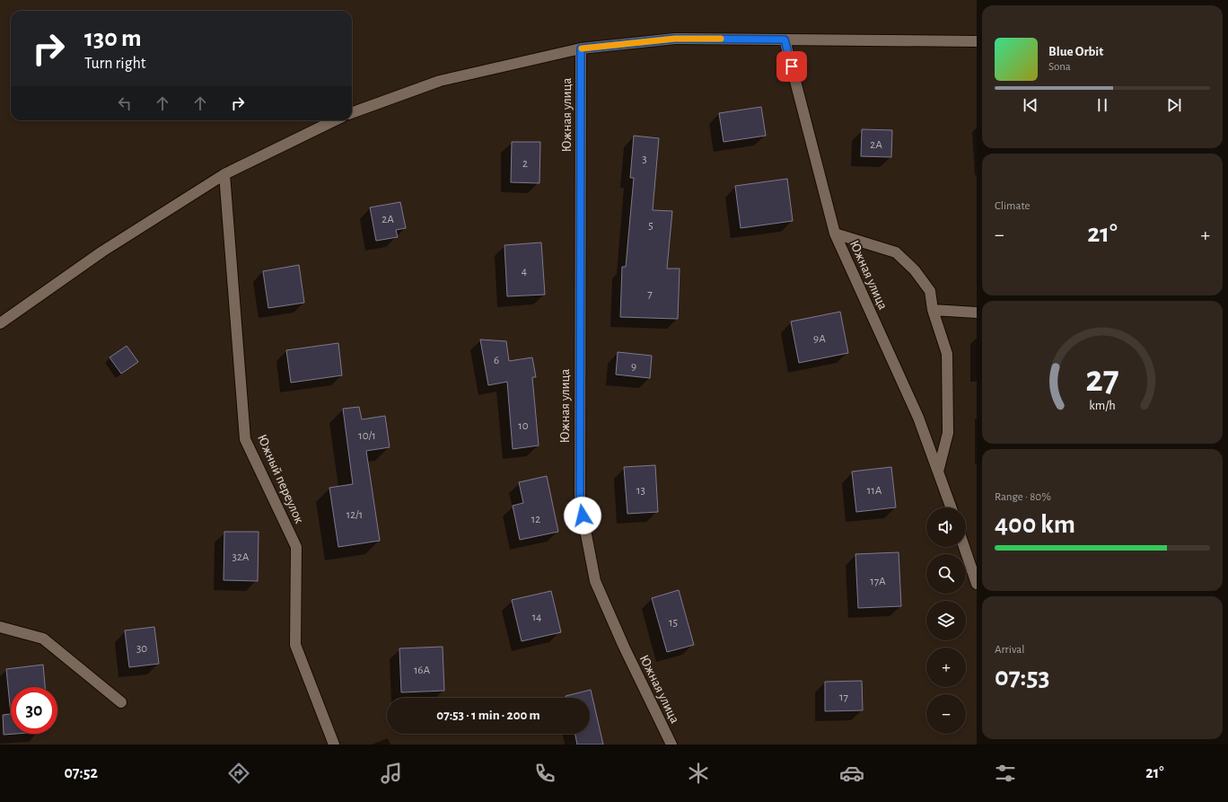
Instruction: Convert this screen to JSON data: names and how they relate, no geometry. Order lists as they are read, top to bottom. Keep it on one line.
{"streets":{"street":["Южная улица","Южный переулок"]},"house_numbers":["2А","3","2","2А","5","4","7","9А","6","9","10","10/1","13","11А","12/1","12","32А","17А","14","15","30","16А","17"],"page":{"turn":["130 m","Turn right"],"song":["Blue Orbit","Sona"],"tile":["Climate",["Range · 80%","400 km"],["Arrival","07:53"]],"heat":["−","21°","+"],"map_buttons":["+","−"],"limit":"30","trip":"07:53 · 1 min · 200 m","tabs":["07:52","21°"],"gauge":["27","km/h"]}}
